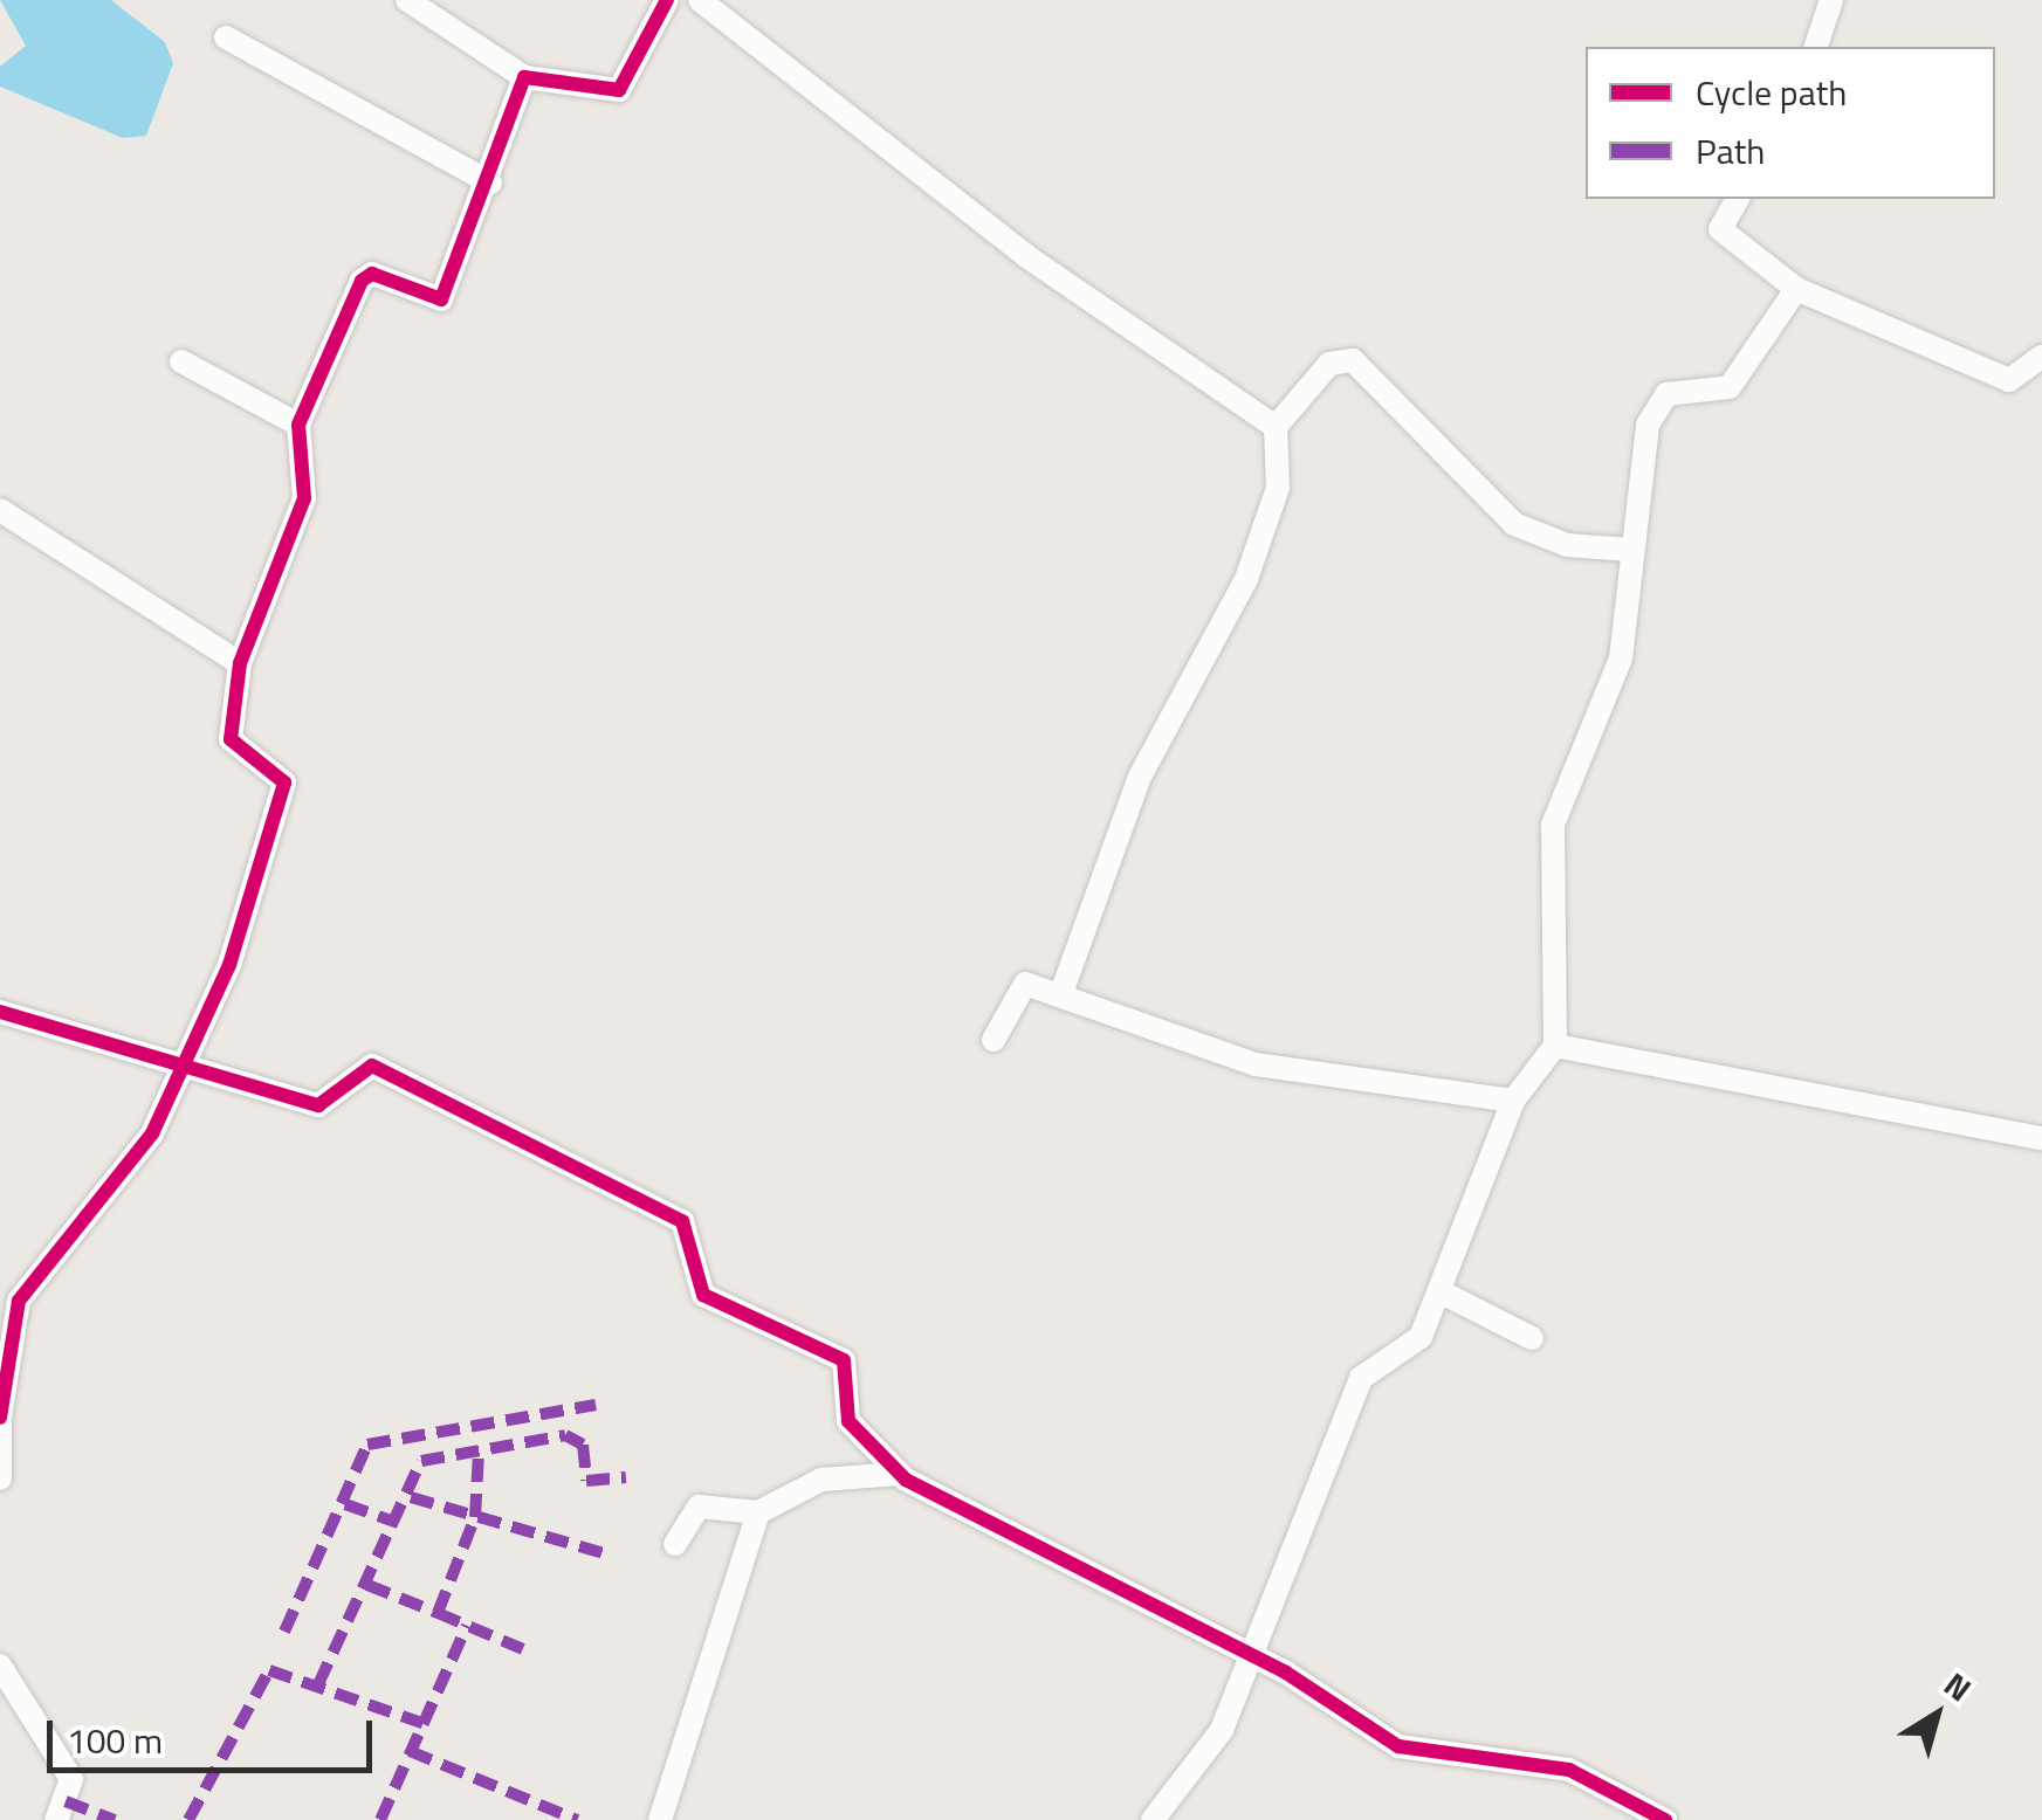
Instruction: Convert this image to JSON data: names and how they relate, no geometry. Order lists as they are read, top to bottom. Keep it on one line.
{"legend":["Cycle path","Path"],"scale_bar":"100 m","north":"top right"}
